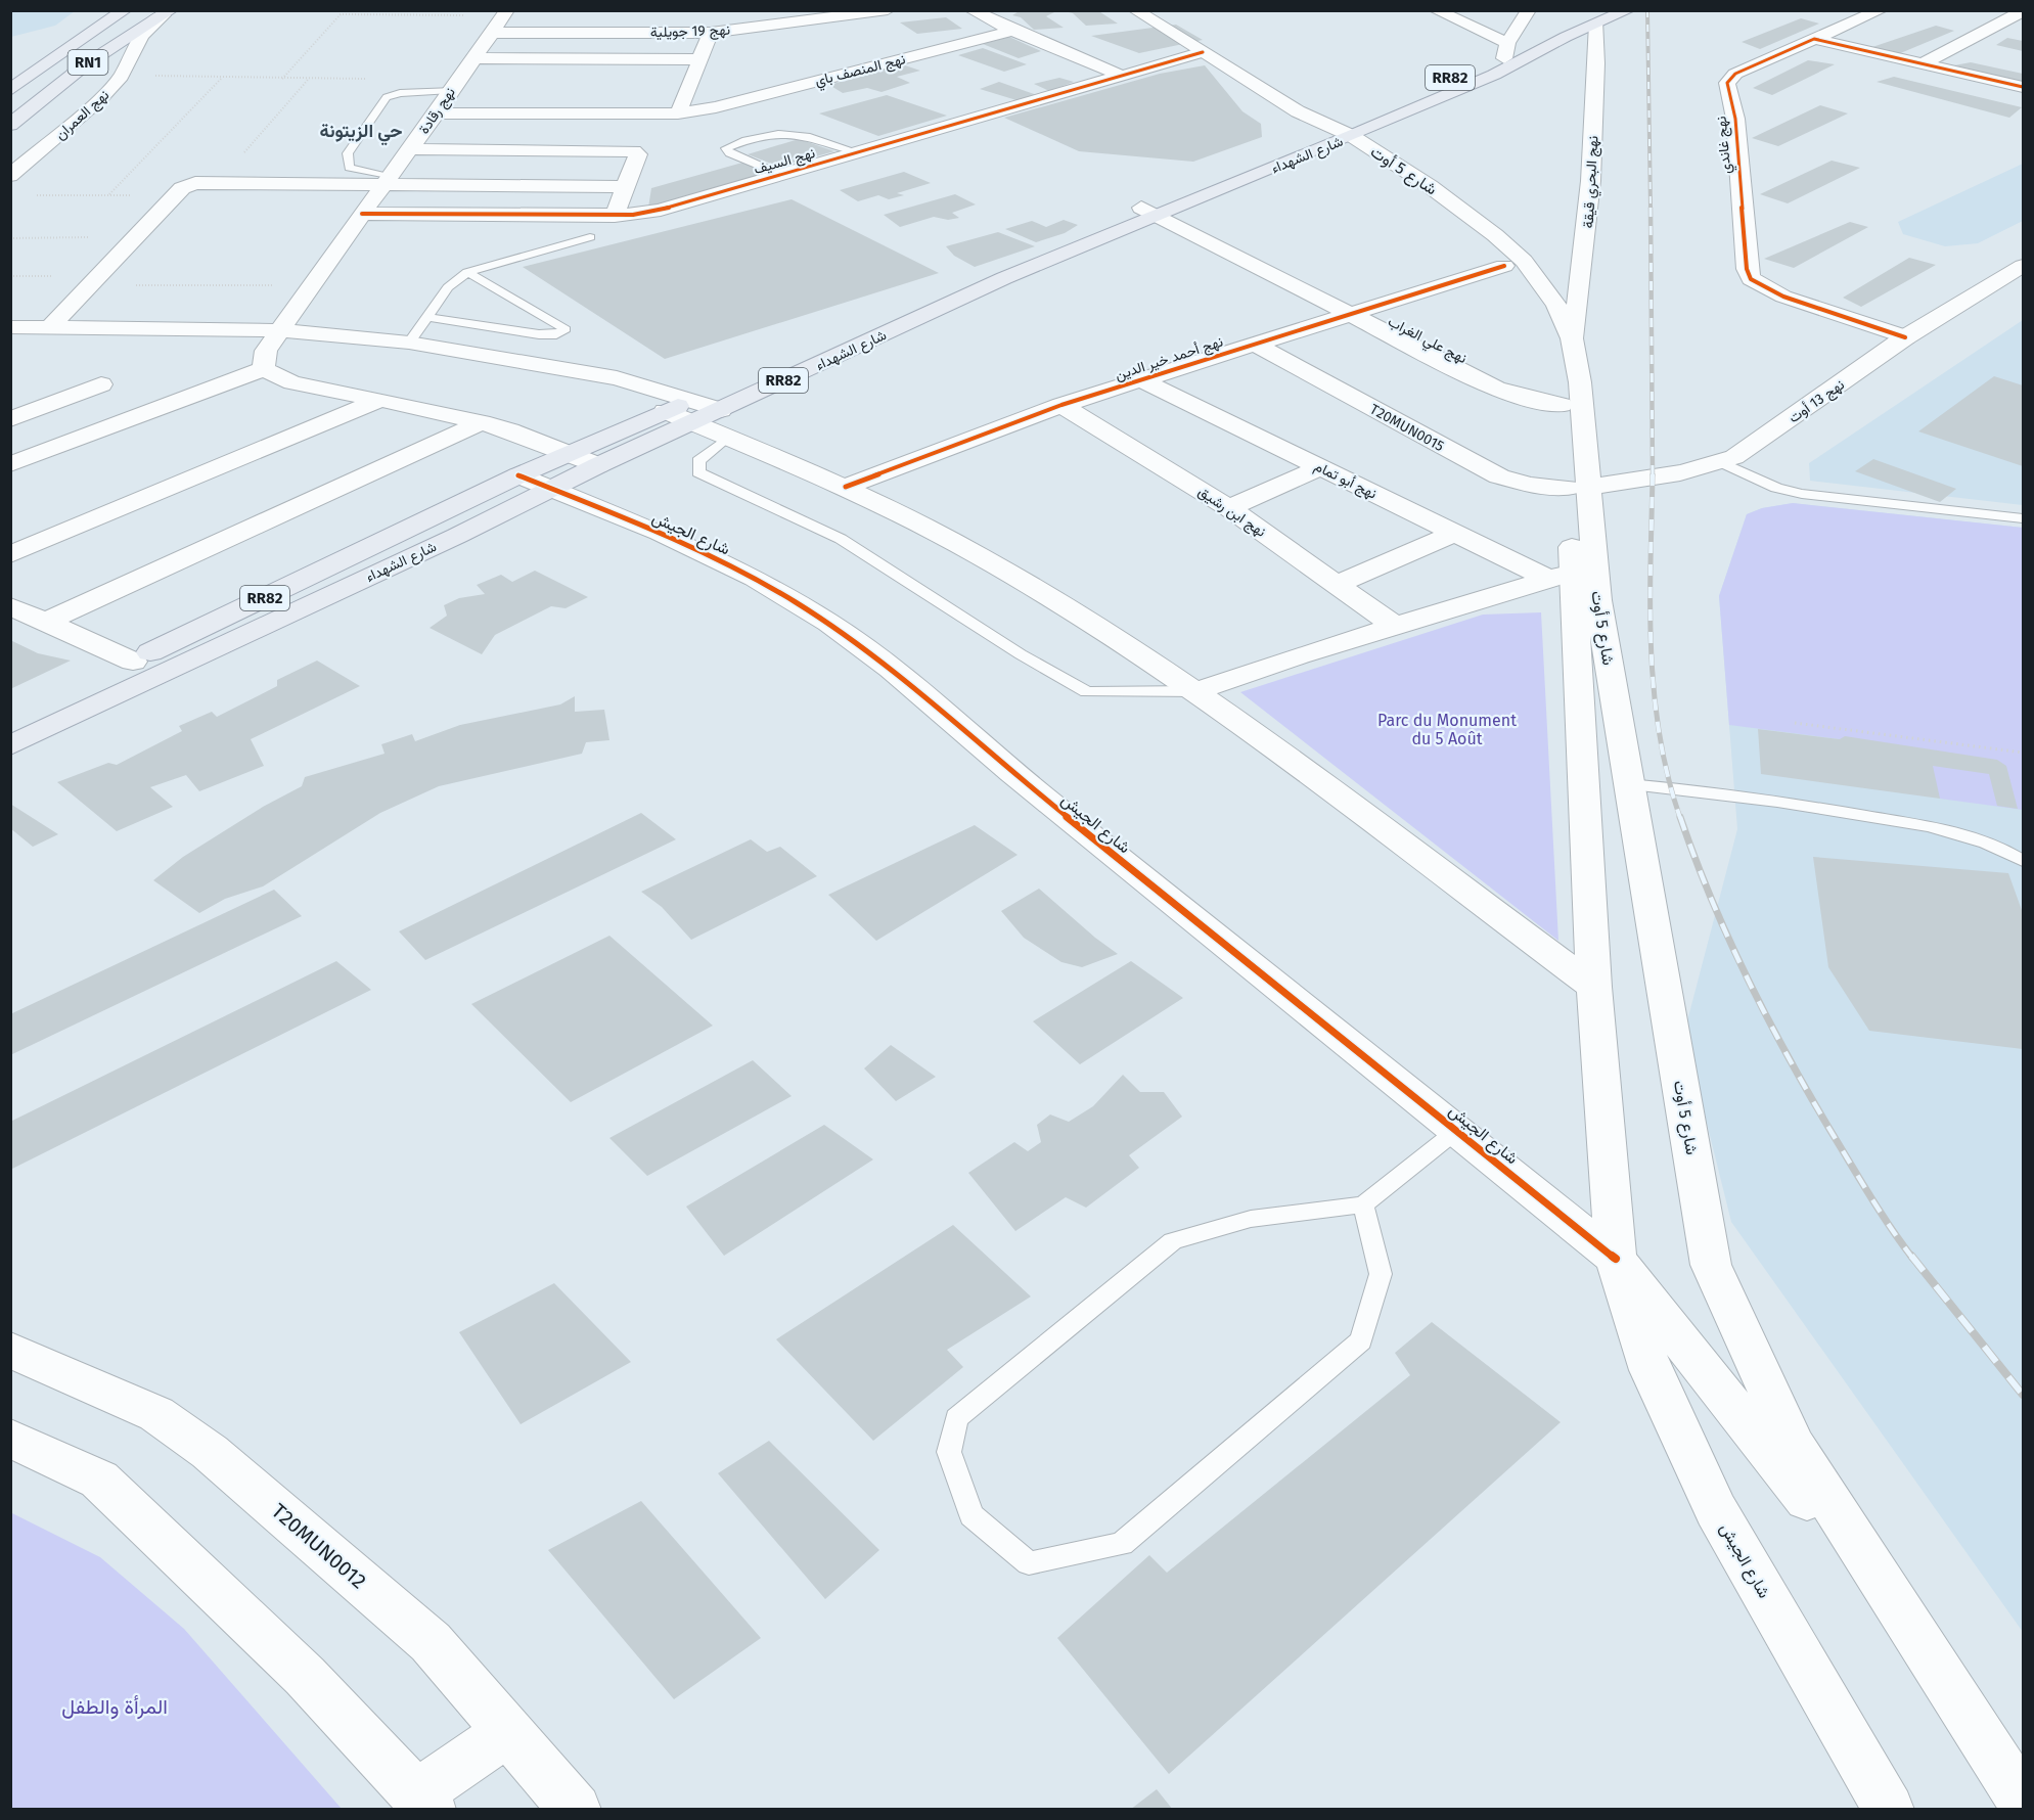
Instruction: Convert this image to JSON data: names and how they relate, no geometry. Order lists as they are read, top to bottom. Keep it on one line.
{"streets":{"main road":["RN1","RR82","شارع الشهداء"],"street":["نهج 19 جويلية","نهج المنصف باي","نهج رقادة","نهج العمران","نهج غاندي","نهج السيف","شارع 5 أوت","نهج البحري قيقة","نهج علي الغراب","نهج أحمد خير الدين","نهج 13 أوت","T20MUN0015","نهج أبو تمام","نهج ابن رشيق","شارع الجيش","T20MUN0012"]},"crossings":[["نهج 19 جويلية","نهج رقادة"],["RN1","نهج العمران"],["نهج المنصف باي","نهج رقادة"],["نهج رقادة","نهج السيف"],["نهج غاندي","نهج 13 أوت"],["شارع الشهداء","شارع 5 أوت"],["شارع الشهداء","نهج البحري قيقة"],["شارع الشهداء","نهج علي الغراب"],["شارع الشهداء","شارع الجيش"],["نهج السيف","شارع 5 أوت"],["شارع 5 أوت","نهج البحري قيقة"],["شارع 5 أوت","نهج علي الغراب"],["شارع 5 أوت","نهج أحمد خير الدين"],["شارع 5 أوت","نهج 13 أوت"],["شارع 5 أوت","T20MUN0015"],["شارع 5 أوت","نهج أبو تمام"],["شارع 5 أوت","شارع الجيش"],["نهج علي الغراب","نهج أحمد خير الدين"],["نهج أحمد خير الدين","T20MUN0015"],["نهج أحمد خير الدين","نهج أبو تمام"],["نهج أحمد خير الدين","نهج ابن رشيق"],["نهج 13 أوت","T20MUN0015"]],"districts":["حي الزيتونة"],"parks":["Parc du Monument du 5 Août","المرأة والطفل"]}
